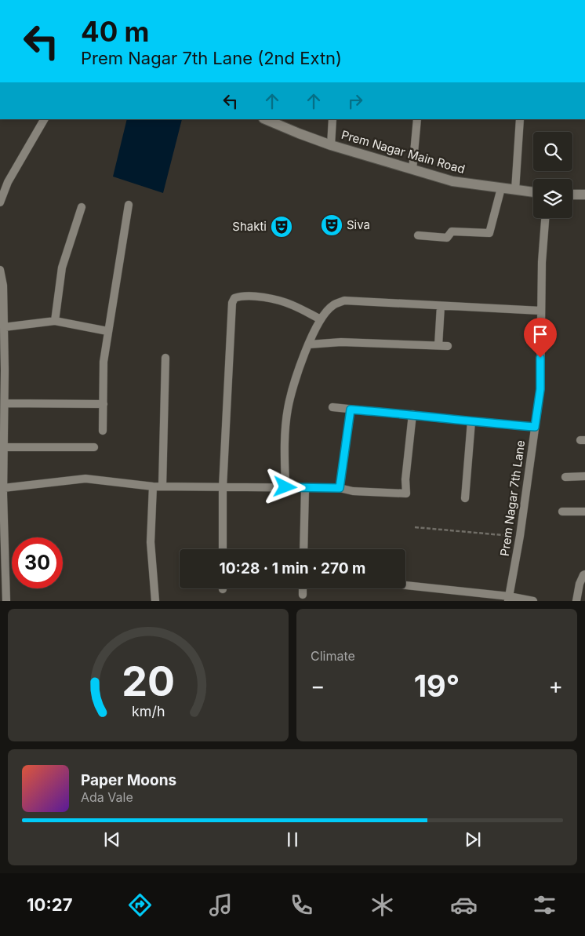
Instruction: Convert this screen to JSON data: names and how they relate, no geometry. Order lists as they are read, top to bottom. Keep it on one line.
{"streets":{"street":["Prem Nagar Main Road","Prem Nagar 7th Lane"]},"places":{"theatre":["Siva","Shakti"]},"page":{"turn":["40 m","Prem Nagar 7th Lane (2nd Extn)"],"limit":"30","trip":"10:28 · 1 min · 270 m","tile":"Climate","heat":["−","19°","+"],"song":["Paper Moons","Ada Vale"],"tabs":"10:27","gauge":["20","km/h"]}}
